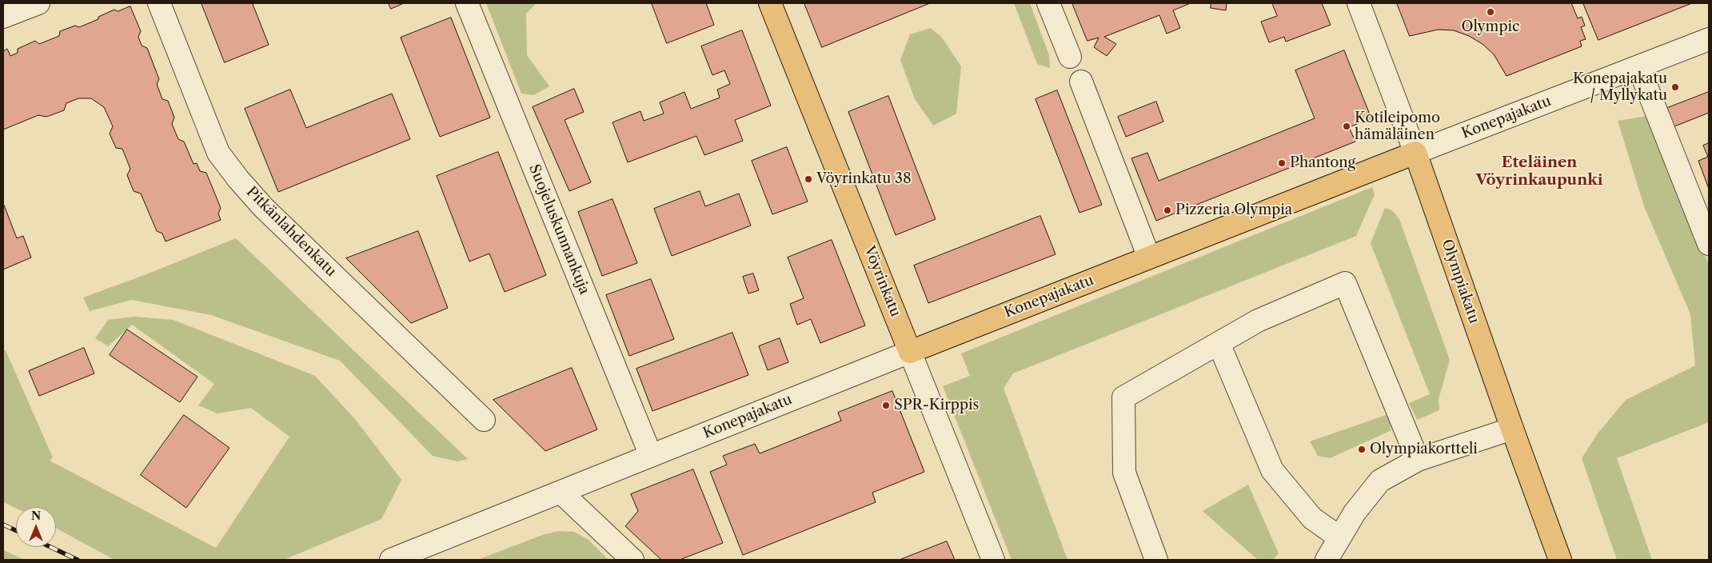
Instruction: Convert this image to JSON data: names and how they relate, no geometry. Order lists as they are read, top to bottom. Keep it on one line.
{"streets":{"main road":["Konepajakatu","Vöyrinkatu","Olympiakatu"],"street":["Suojeluskunnankuja","Pitkänlahdenkatu"]},"crossings":[["Konepajakatu","Suojeluskunnankuja"],["Konepajakatu","Vöyrinkatu"],["Konepajakatu","Olympiakatu"]],"districts":["Eteläinen Vöyrinkaupunki"],"places":["Olympic","Konepajakatu / Myllykatu","Kotileipomo hämäläinen","Phantong","Vöyrinkatu 38","Pizzeria Olympia","SPR-Kirppis","Olympiakortteli"],"north":"top"}
